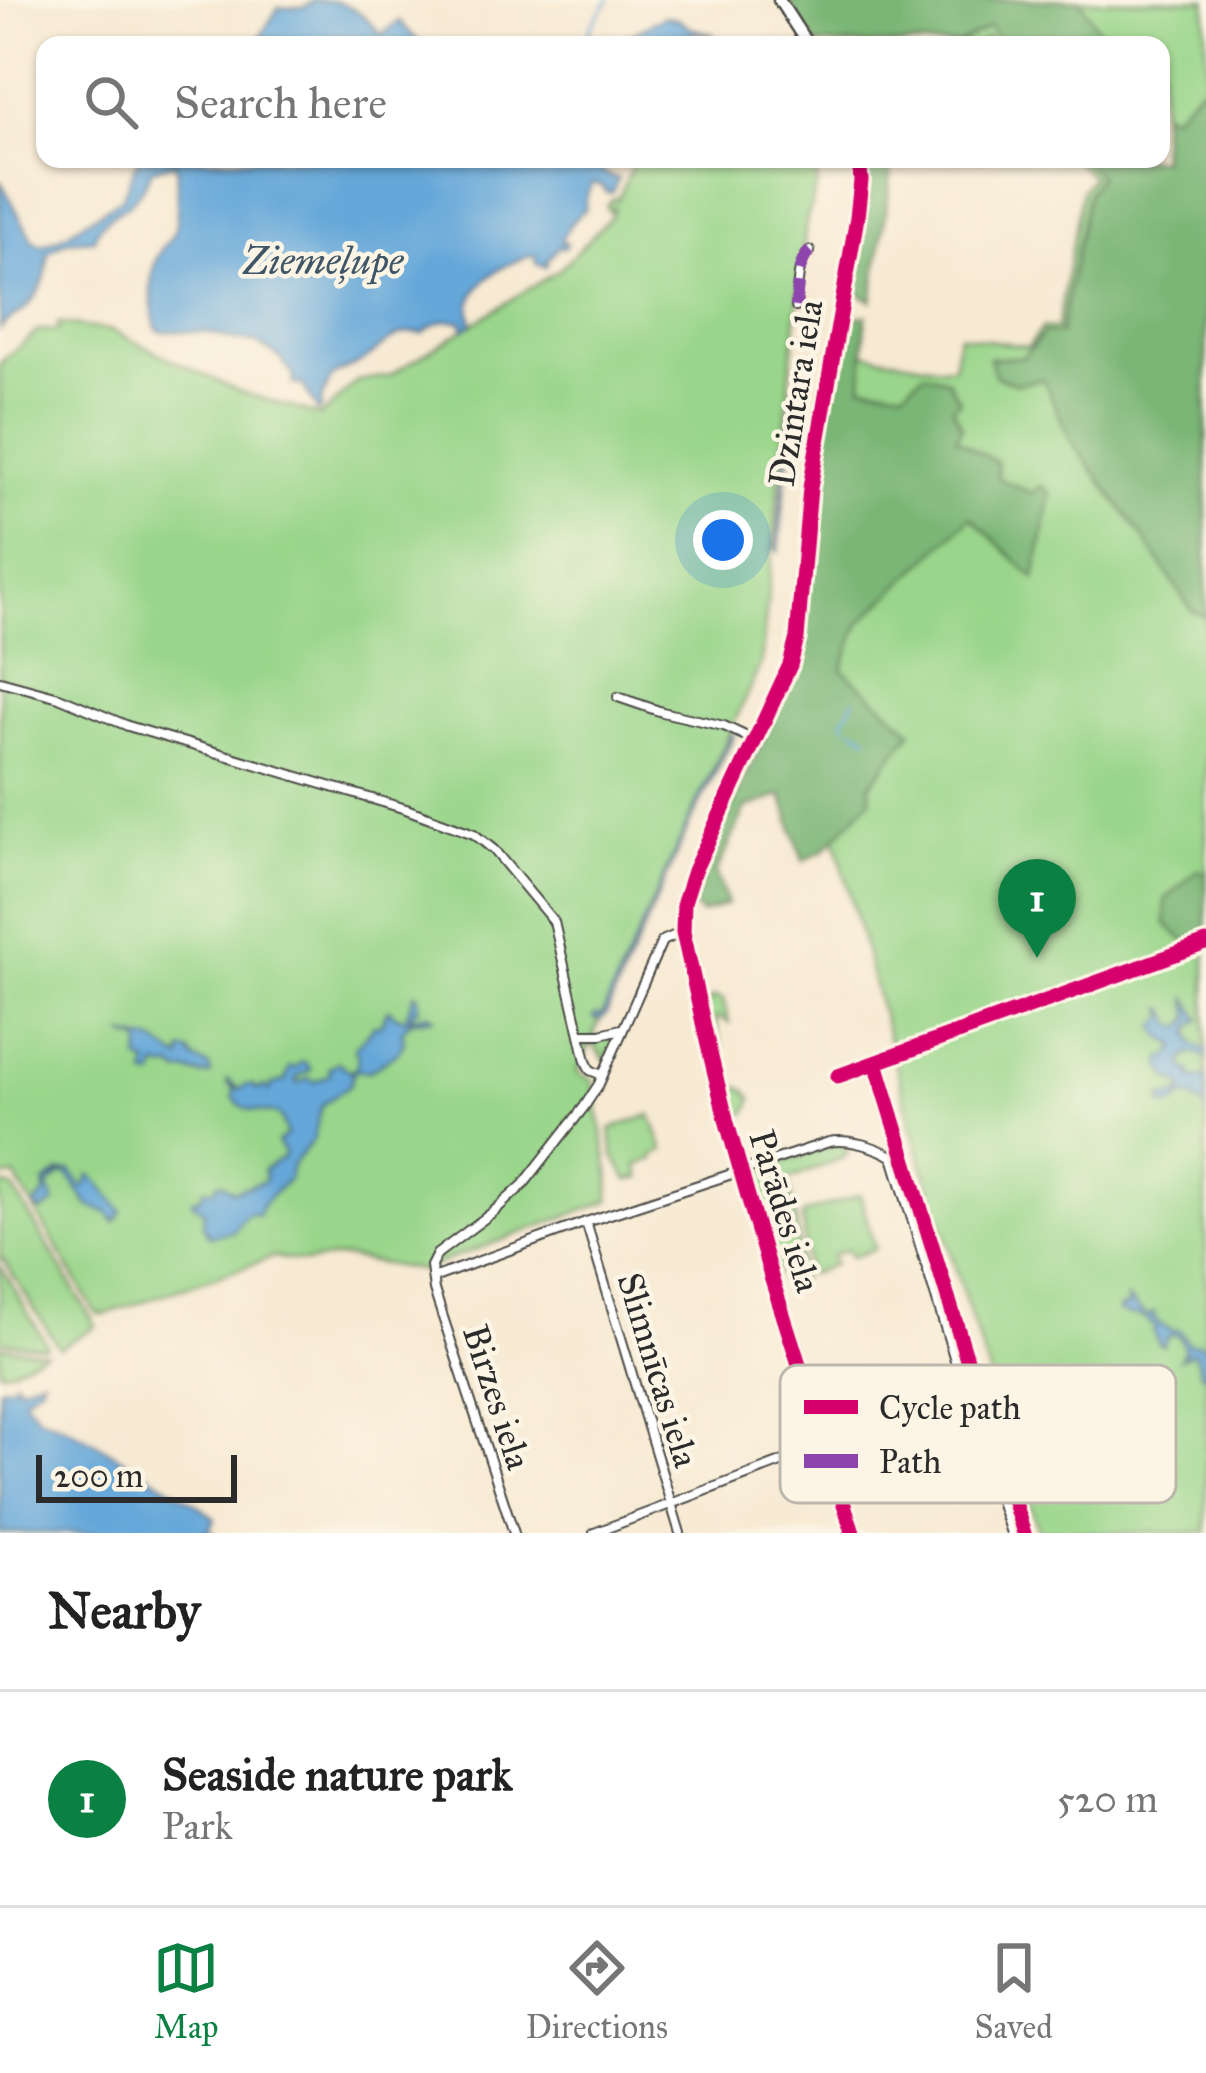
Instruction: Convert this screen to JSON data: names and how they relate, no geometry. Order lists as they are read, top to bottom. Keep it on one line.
{"streets":{"street":["Dzintara iela","Parādes iela","Slimnīcas iela","Birzes iela"]},"crossings":[["Dzintara iela","Parādes iela"]],"water":["Ziemeļupe"],"legend":["Cycle path","Path"],"scale_bar":"200 m","page":{"search":"Search here","pins":"1","scale":"200 m","heading":"Nearby","list":[{"mark":"1","name":"Seaside nature park","note":"Park","value":"520 m"}],"nav":["Map","Directions","Saved"]}}
